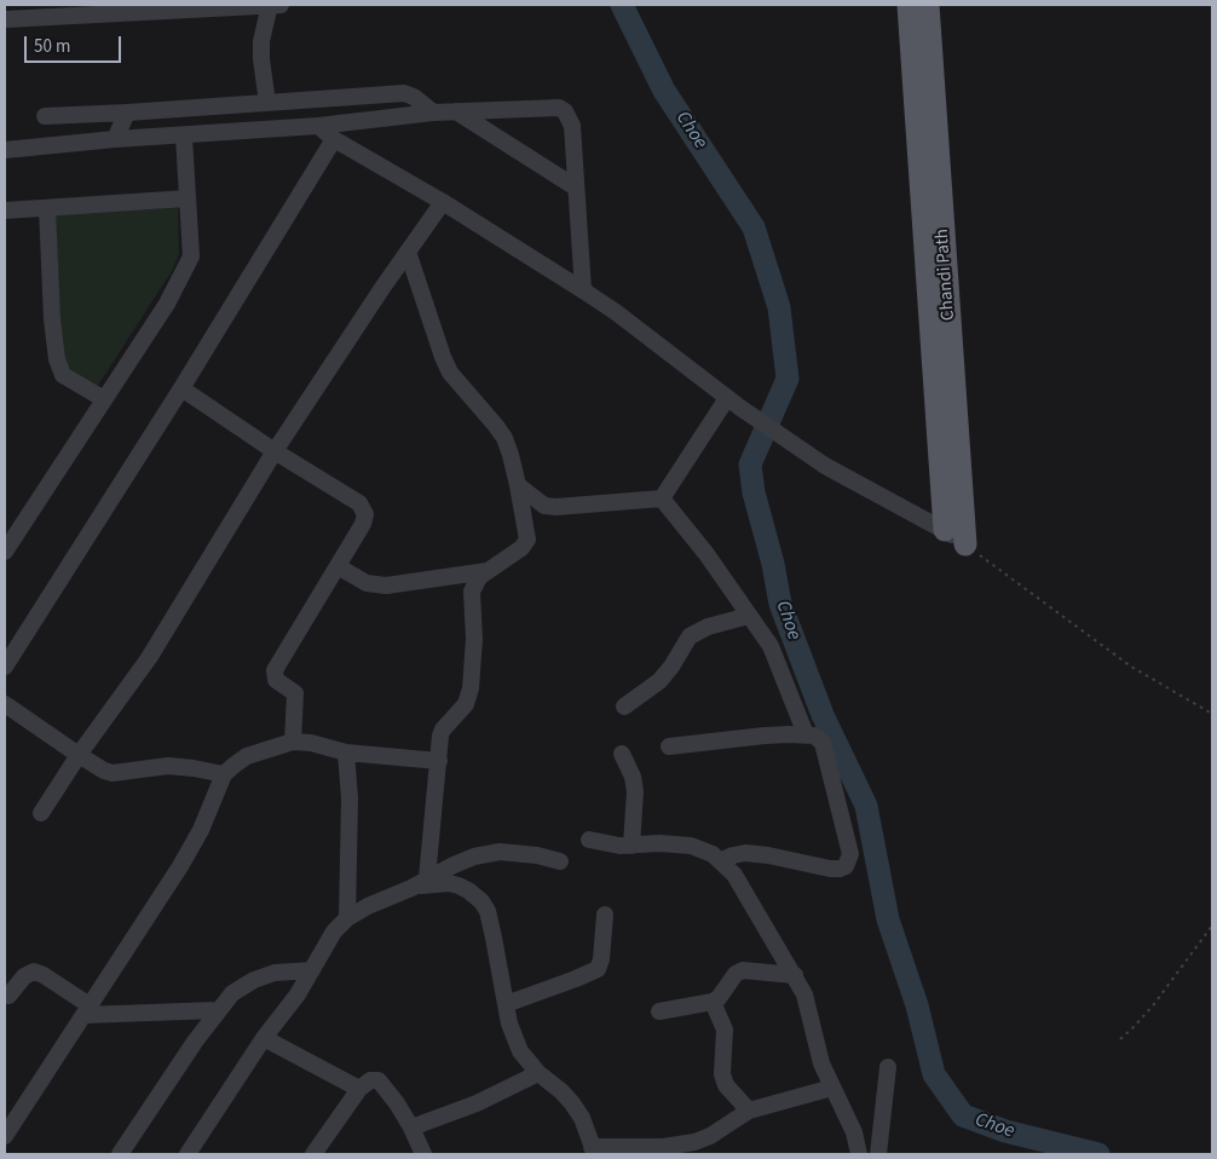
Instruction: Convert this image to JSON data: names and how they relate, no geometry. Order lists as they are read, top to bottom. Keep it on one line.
{"streets":{"main road":["Chandi Path"]},"water":["Choe"],"scale_bar":"50 m"}
